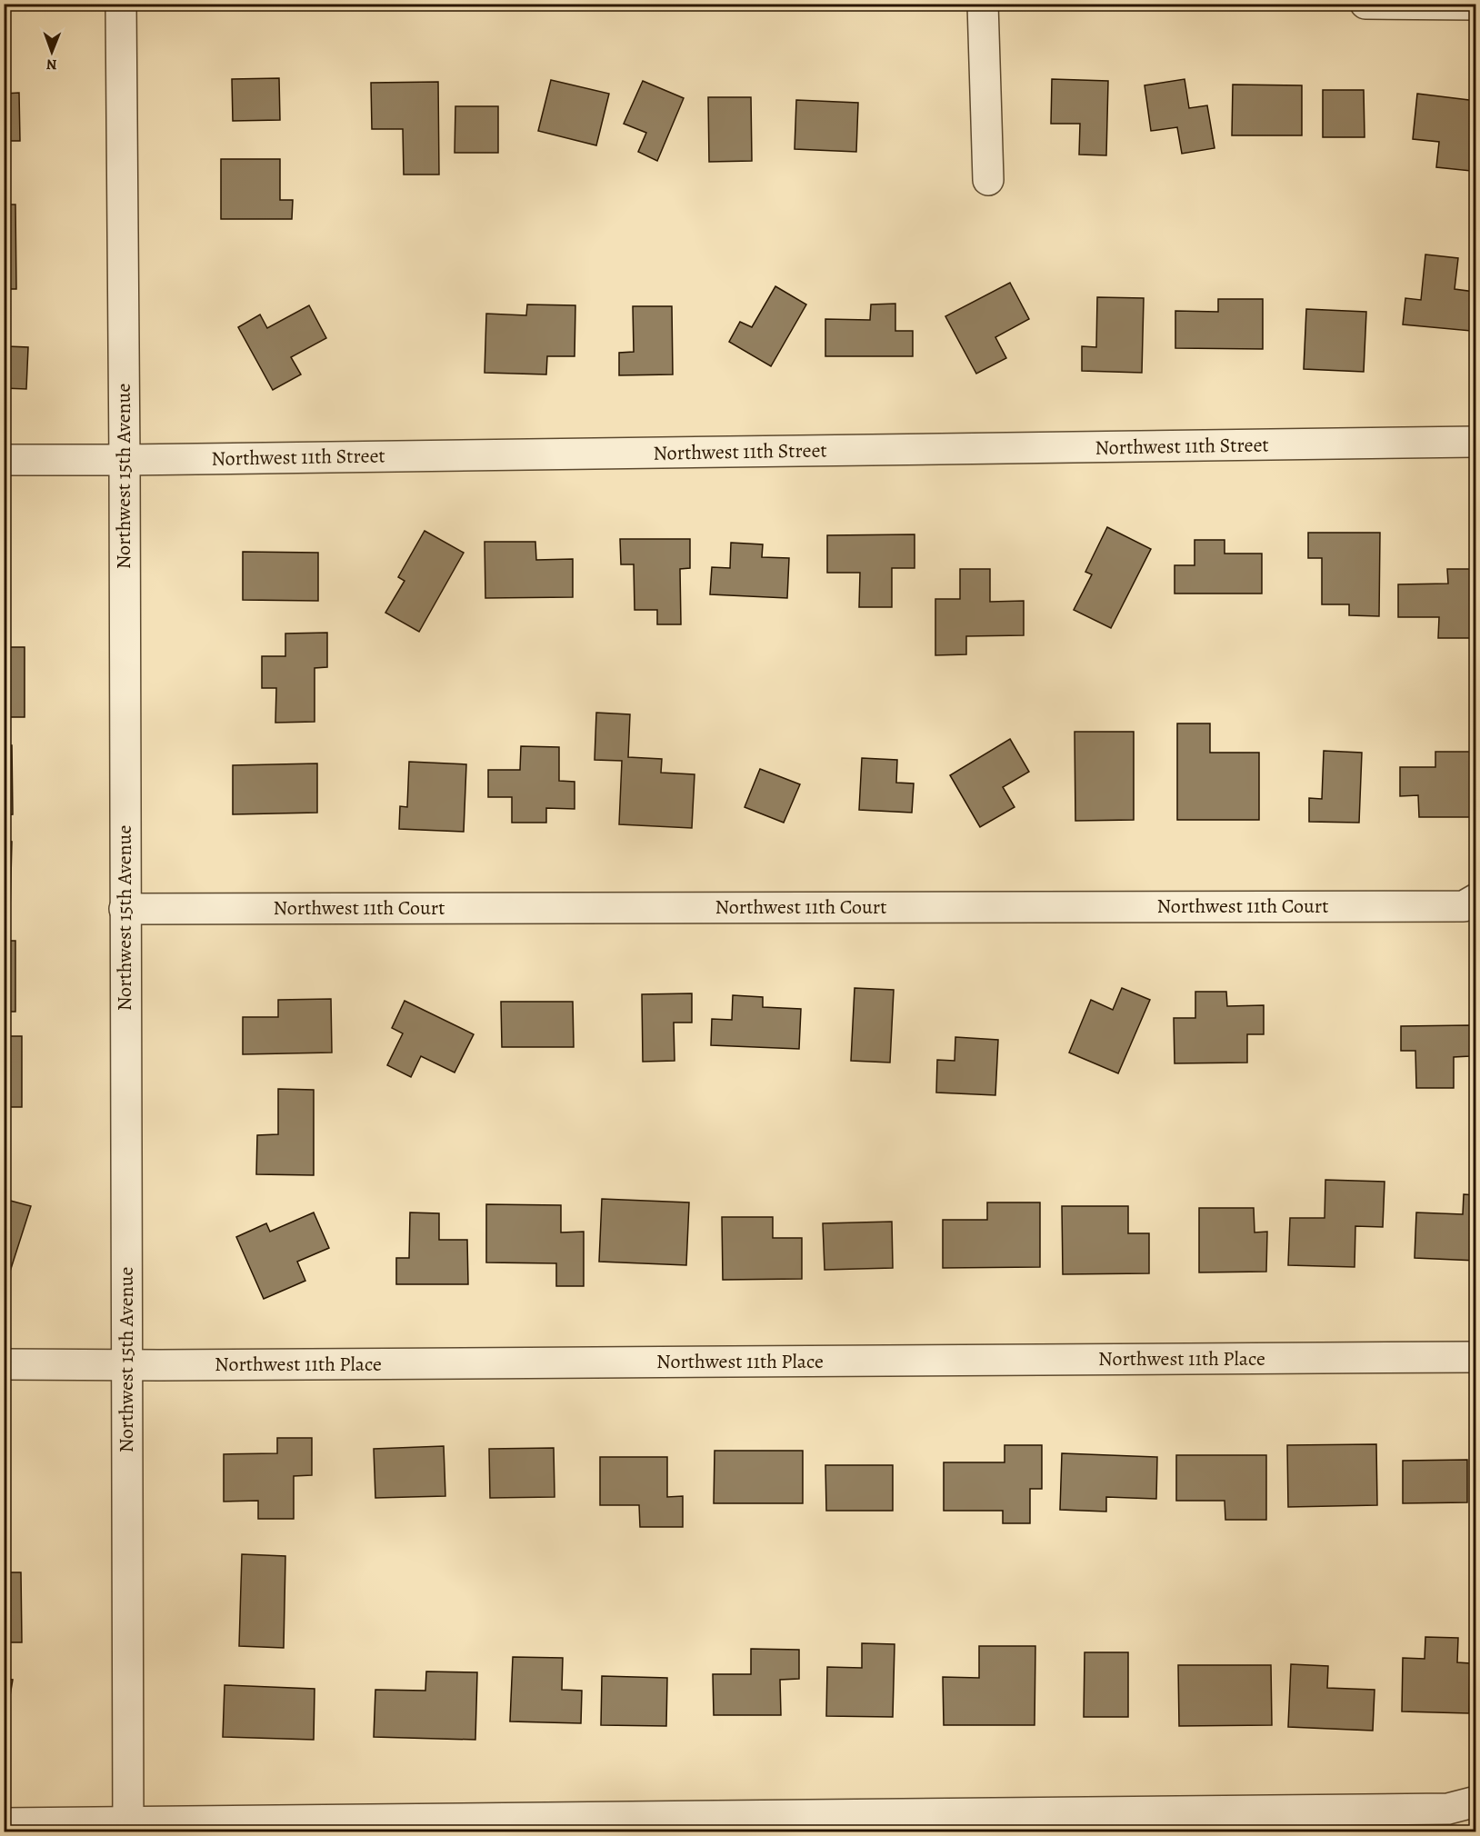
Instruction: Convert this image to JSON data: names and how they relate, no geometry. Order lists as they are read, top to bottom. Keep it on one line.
{"streets":{"street":["Northwest 11th Street","Northwest 15th Avenue","Northwest 11th Court","Northwest 11th Place"]},"crossings":[["Northwest 11th Street","Northwest 15th Avenue"],["Northwest 15th Avenue","Northwest 11th Court"],["Northwest 15th Avenue","Northwest 11th Place"]],"north":"bottom"}
